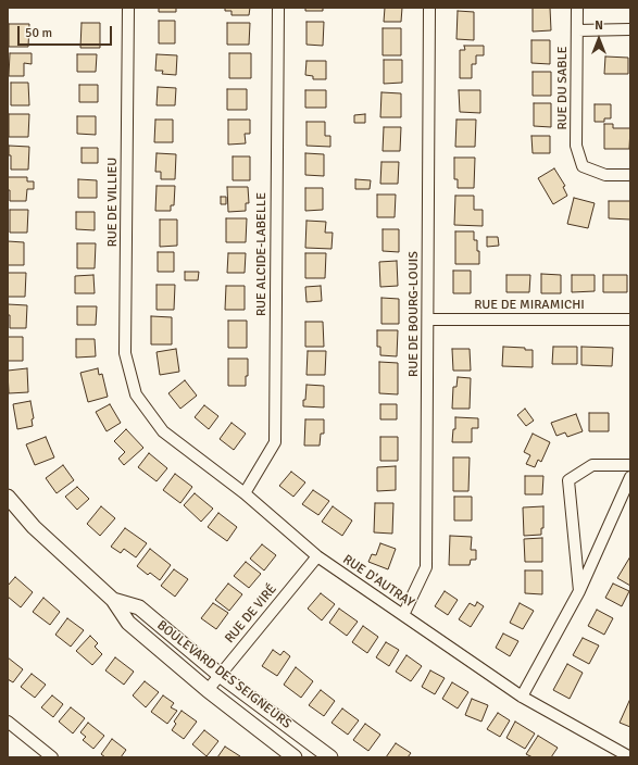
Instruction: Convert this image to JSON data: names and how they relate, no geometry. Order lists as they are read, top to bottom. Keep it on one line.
{"streets":{"street":["RUE DU SABLE","RUE DE VILLIEU","RUE ALCIDE-LABELLE","RUE DE MIRAMICHI","RUE DE BOURG-LOUIS","RUE D'AUTRAY","RUE DE VIRÉ","BOULEVARD DES SEIGNEURS"]},"crossings":[["RUE DE VILLIEU","RUE D'AUTRAY"],["RUE ALCIDE-LABELLE","RUE D'AUTRAY"],["RUE DE MIRAMICHI","RUE DE BOURG-LOUIS"],["RUE DE BOURG-LOUIS","RUE D'AUTRAY"],["RUE D'AUTRAY","RUE DE VIRÉ"],["RUE DE VIRÉ","BOULEVARD DES SEIGNEURS"]],"scale_bar":"50 m","north":"top"}
